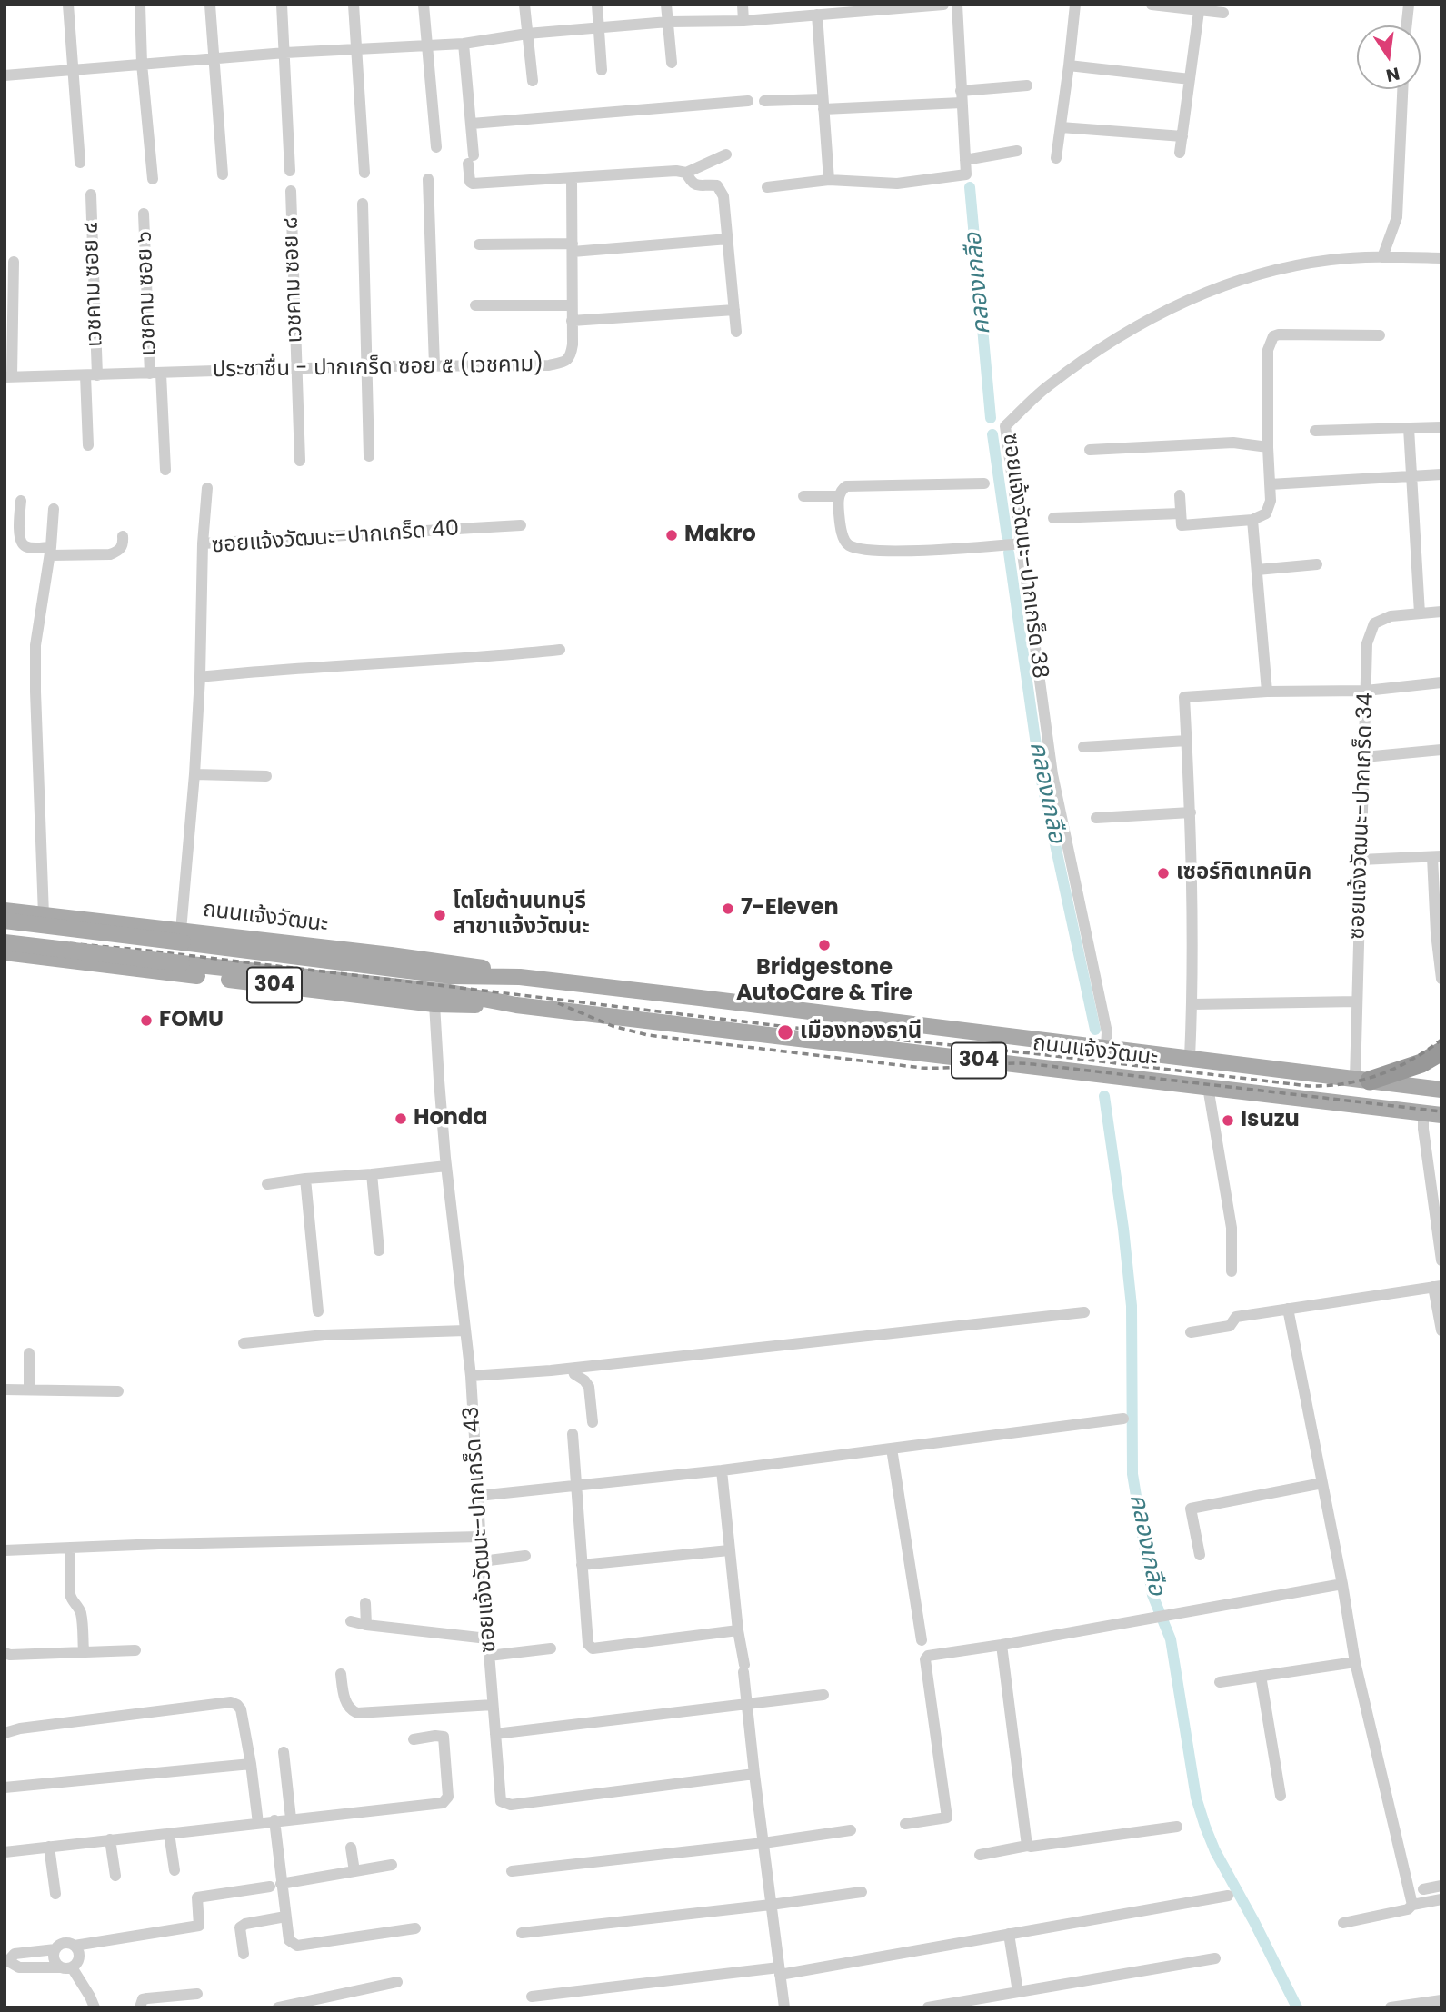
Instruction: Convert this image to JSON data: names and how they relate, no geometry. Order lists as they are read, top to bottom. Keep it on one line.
{"streets":{"main road":["ถนนแจ้งวัฒนะ","304"],"street":["เวชคาม ซอย ๘","เวชคาม ซอย ๔","เวชคาม ซอย ๖","ประชาชื่น - ปากเกร็ด ซอย ๕ (เวชคาม)","ซอยแจ้งวัฒนะ-ปากเกร็ด 40","ซอยแจ้งวัฒนะ-ปากเกร็ด 38","ซอยแจ้งวัฒนะ-ปากเกร็ด 34","ซอยแจ้งวัฒนะ-ปากเกร็ด 43"]},"crossings":[["เวชคาม ซอย ๘","ประชาชื่น - ปากเกร็ด ซอย ๕ (เวชคาม)"],["เวชคาม ซอย ๔","ประชาชื่น - ปากเกร็ด ซอย ๕ (เวชคาม)"],["เวชคาม ซอย ๖","ประชาชื่น - ปากเกร็ด ซอย ๕ (เวชคาม)"],["ซอยแจ้งวัฒนะ-ปากเกร็ด 40","ถนนแจ้งวัฒนะ"],["ซอยแจ้งวัฒนะ-ปากเกร็ด 38","ถนนแจ้งวัฒนะ"],["ซอยแจ้งวัฒนะ-ปากเกร็ด 34","ถนนแจ้งวัฒนะ"],["ถนนแจ้งวัฒนะ","ซอยแจ้งวัฒนะ-ปากเกร็ด 43"]],"water":["คลองเกลือ"],"places":["Makro","เซอร์กิตเทคนิค","7-Eleven","โตโยต้านนทบุรี สาขาแจ้งวัฒนะ","Bridgestone AutoCare & Tire","FOMU","เมืองทองธานี","Honda","Isuzu"],"north":"bottom"}
